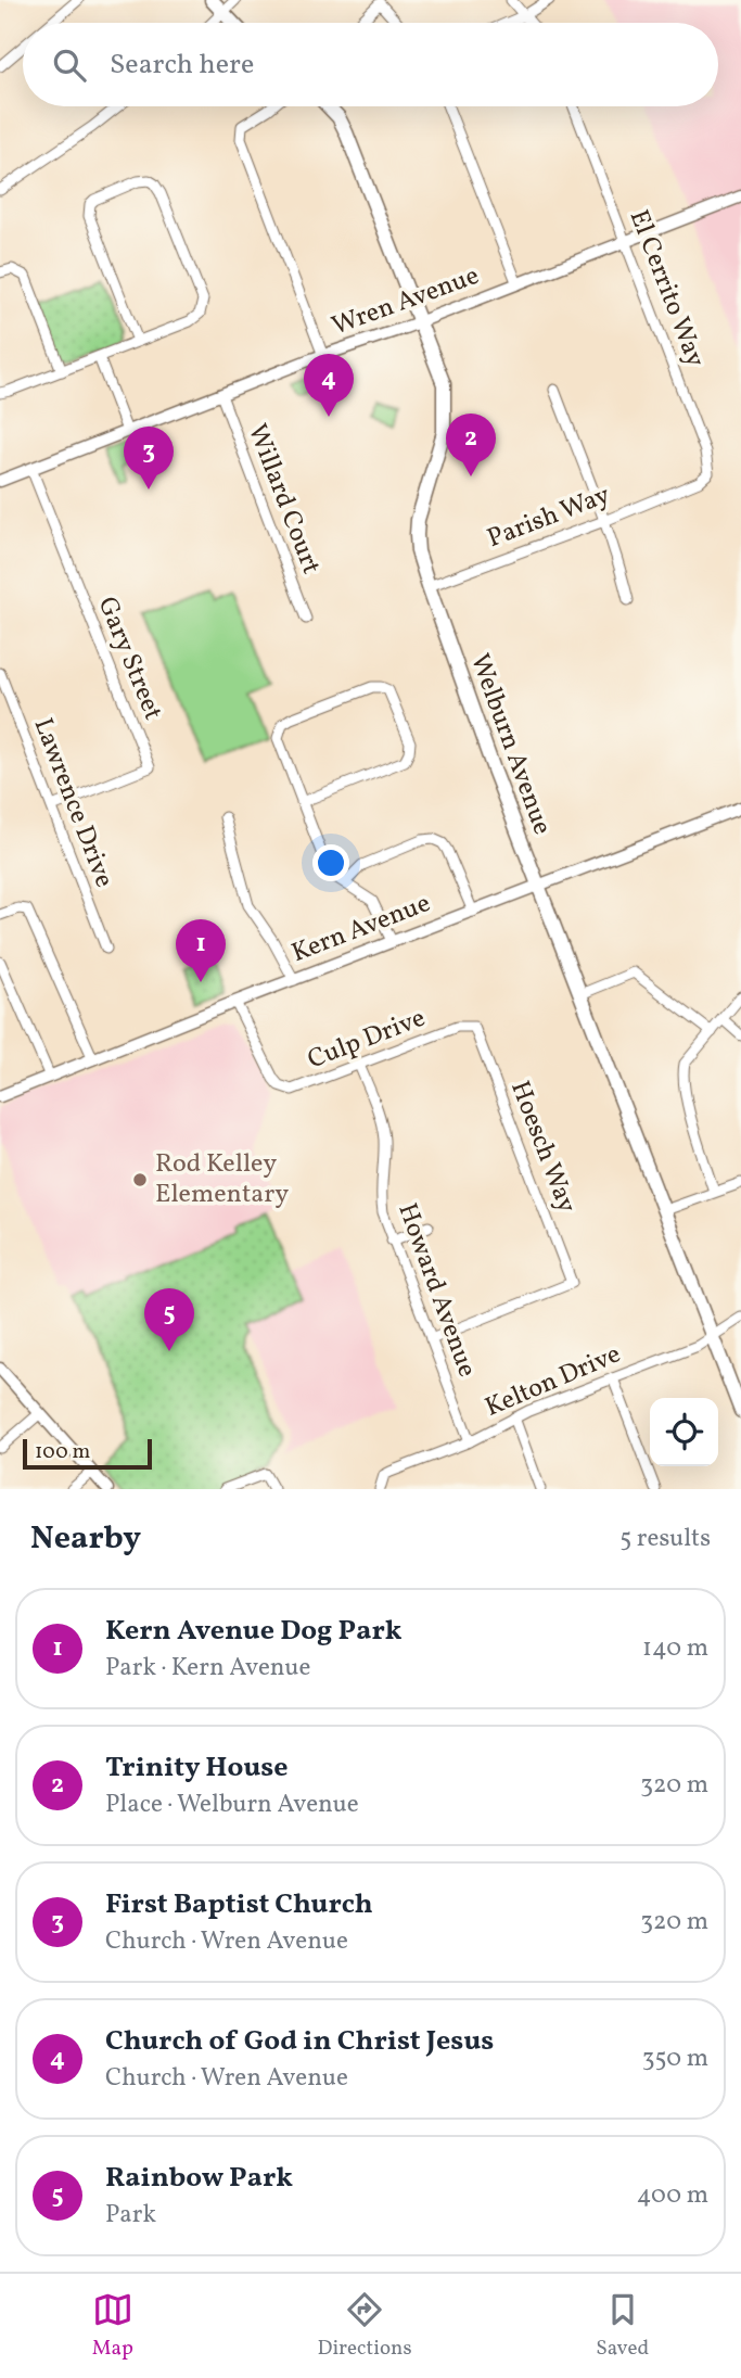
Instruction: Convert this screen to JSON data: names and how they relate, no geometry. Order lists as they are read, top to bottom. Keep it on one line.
{"streets":{"main road":["Welburn Avenue"],"street":["El Cerrito Way","Wren Avenue","Willard Court","Parish Way","Gary Street","Lawrence Drive","Kern Avenue","Culp Drive","Hoesch Way","Howard Avenue","Kelton Drive"]},"crossings":[["El Cerrito Way","Wren Avenue"],["El Cerrito Way","Parish Way"],["Wren Avenue","Willard Court"],["Wren Avenue","Gary Street"],["Wren Avenue","Welburn Avenue"],["Parish Way","Welburn Avenue"],["Gary Street","Lawrence Drive"],["Welburn Avenue","Kern Avenue"],["Welburn Avenue","Kelton Drive"],["Kern Avenue","Culp Drive"],["Culp Drive","Hoesch Way"],["Culp Drive","Howard Avenue"],["Hoesch Way","Howard Avenue"],["Howard Avenue","Kelton Drive"]],"places":["Rod Kelley Elementary"],"scale_bar":"100 m","page":{"search":"Search here","pins":["4","2","3","1","5"],"scale":"100 m","heading":["Nearby","5 results"],"list":[{"mark":"1","name":"Kern Avenue Dog Park","note":"Park · Kern Avenue","value":"140 m"},{"mark":"2","name":"Trinity House","note":"Place · Welburn Avenue","value":"320 m"},{"mark":"3","name":"First Baptist Church","note":"Church · Wren Avenue","value":"320 m"},{"mark":"4","name":"Church of God in Christ Jesus","note":"Church · Wren Avenue","value":"350 m"},{"mark":"5","name":"Rainbow Park","note":"Park","value":"400 m"}],"nav":["Map","Directions","Saved"]}}
